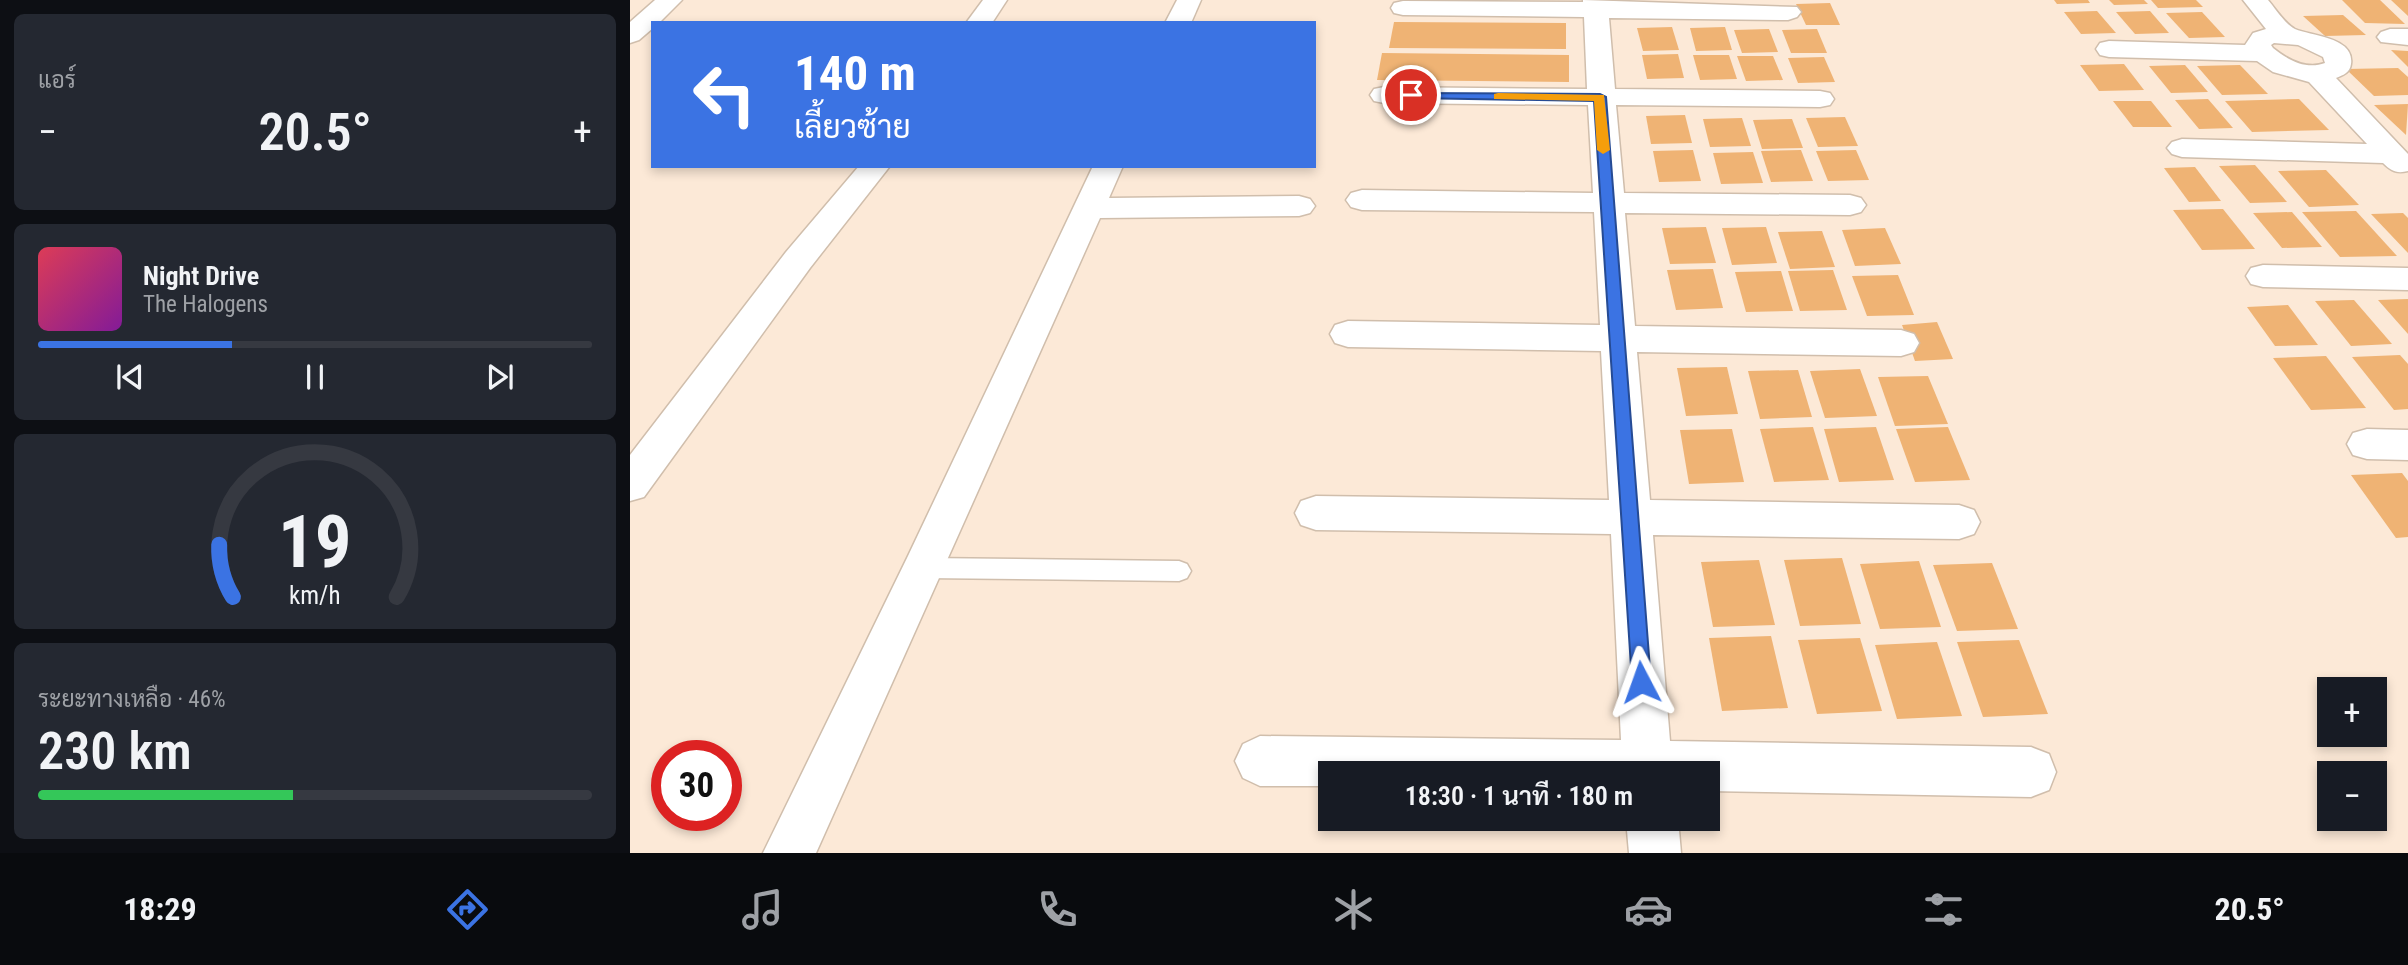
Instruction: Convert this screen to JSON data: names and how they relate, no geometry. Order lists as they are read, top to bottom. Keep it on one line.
{"page":{"tile":["แอร์",["ระยะทางเหลือ · 46%","230 km"]],"turn":["140 m","เลี้ยวซ้าย"],"heat":["−","20.5°","+"],"song":["Night Drive","The Halogens"],"map_buttons":["+","−"],"limit":"30","trip":"18:30 · 1 นาที · 180 m","tabs":["18:29","20.5°"],"gauge":["19","km/h"]}}
